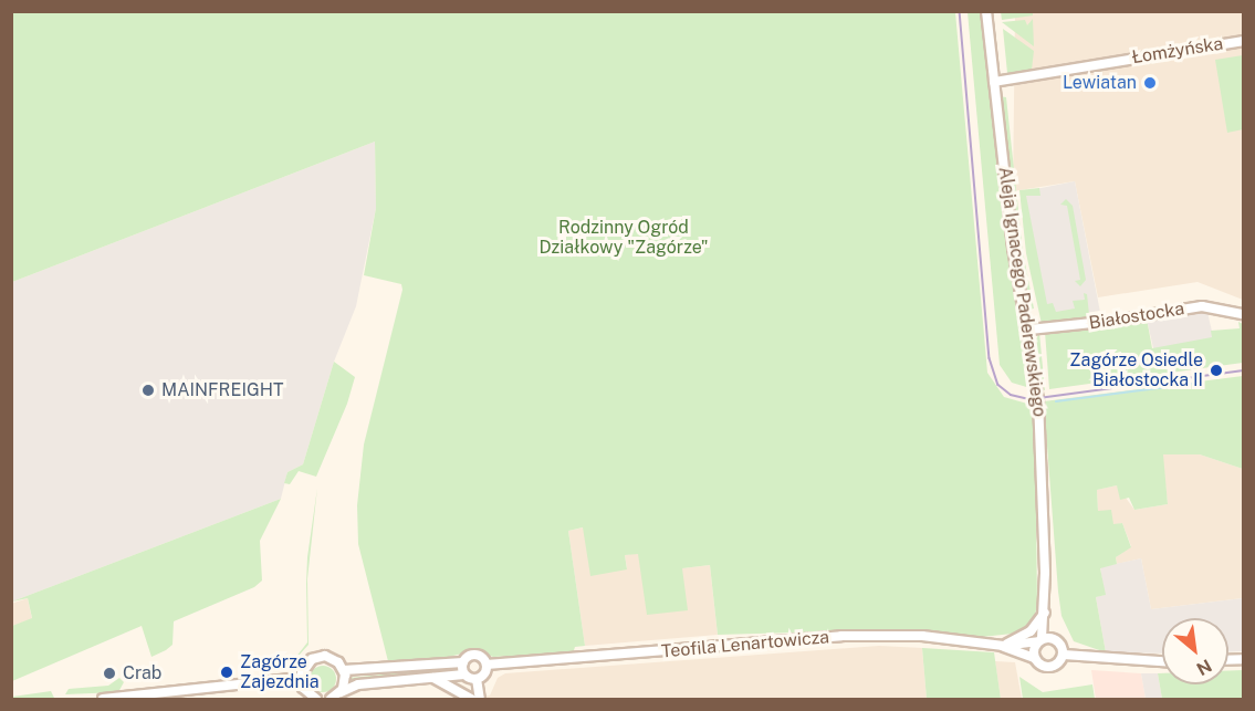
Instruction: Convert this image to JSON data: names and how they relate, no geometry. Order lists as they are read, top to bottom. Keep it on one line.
{"streets":{"street":["Łomżyńska","Aleja Ignacego Paderewskiego","Białostocka","Teofila Lenartowicza"]},"crossings":[["Łomżyńska","Aleja Ignacego Paderewskiego"],["Aleja Ignacego Paderewskiego","Białostocka"],["Aleja Ignacego Paderewskiego","Teofila Lenartowicza"]],"parks":["Rodzinny Ogród Działkowy \"Zagórze\""],"places":["Lewiatan","Zagórze Osiedle Białostocka II","MAINFREIGHT","Zagórze Zajezdnia","Crab"],"north":"bottom right"}
